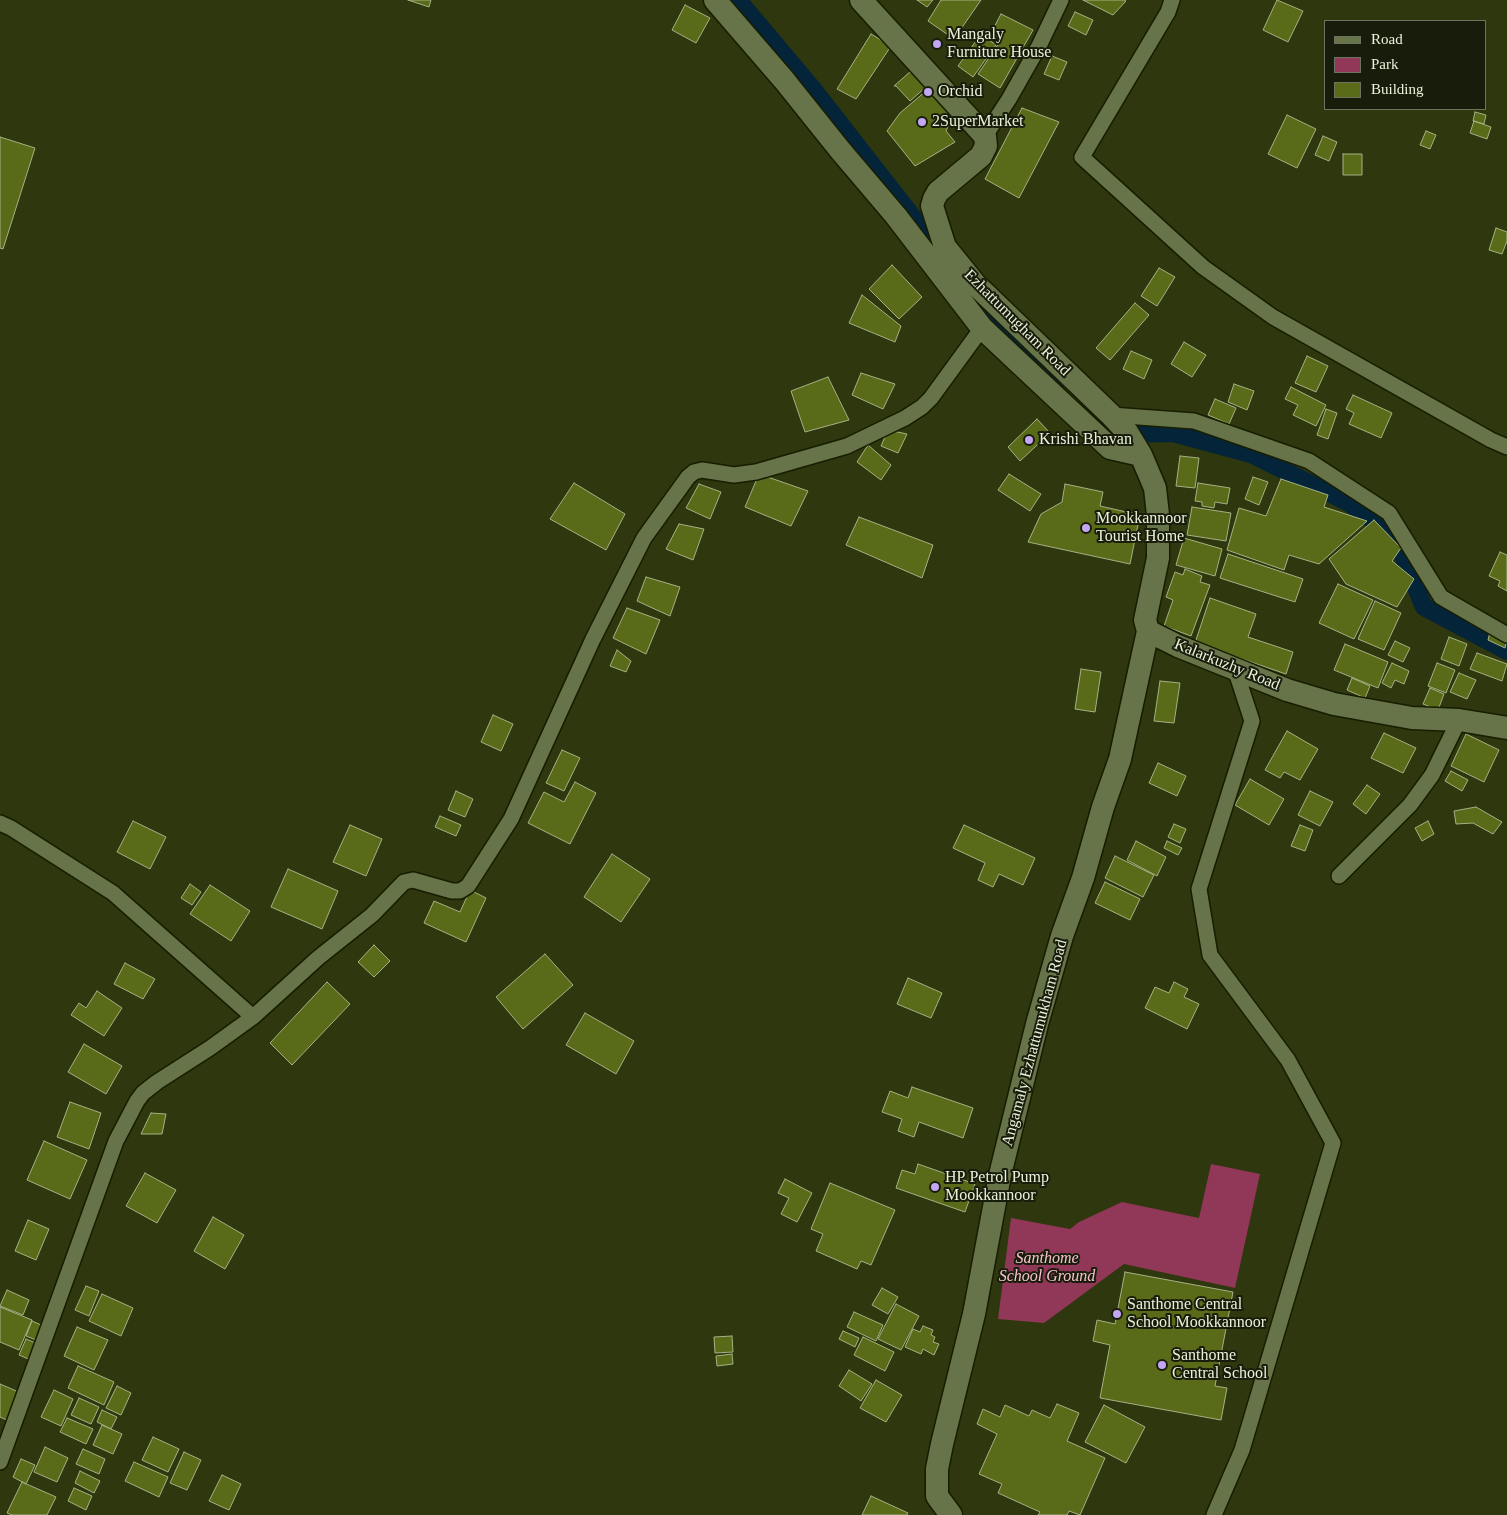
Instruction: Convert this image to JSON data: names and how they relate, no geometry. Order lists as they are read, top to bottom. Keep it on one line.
{"streets":{"street":["Ezhattumugham Road","Kalarkuzhy Road","Angamaly Ezhattumukham Road"]},"crossings":[["Kalarkuzhy Road","Angamaly Ezhattumukham Road"]],"parks":["Santhome School Ground"],"places":["Mangaly Furniture House","Orchid","2SuperMarket","Krishi Bhavan","Mookkannoor Tourist Home","HP Petrol Pump Mookkannoor","Santhome Central School Mookkannoor","Santhome Central School"],"legend":["Road","Park","Building"]}
